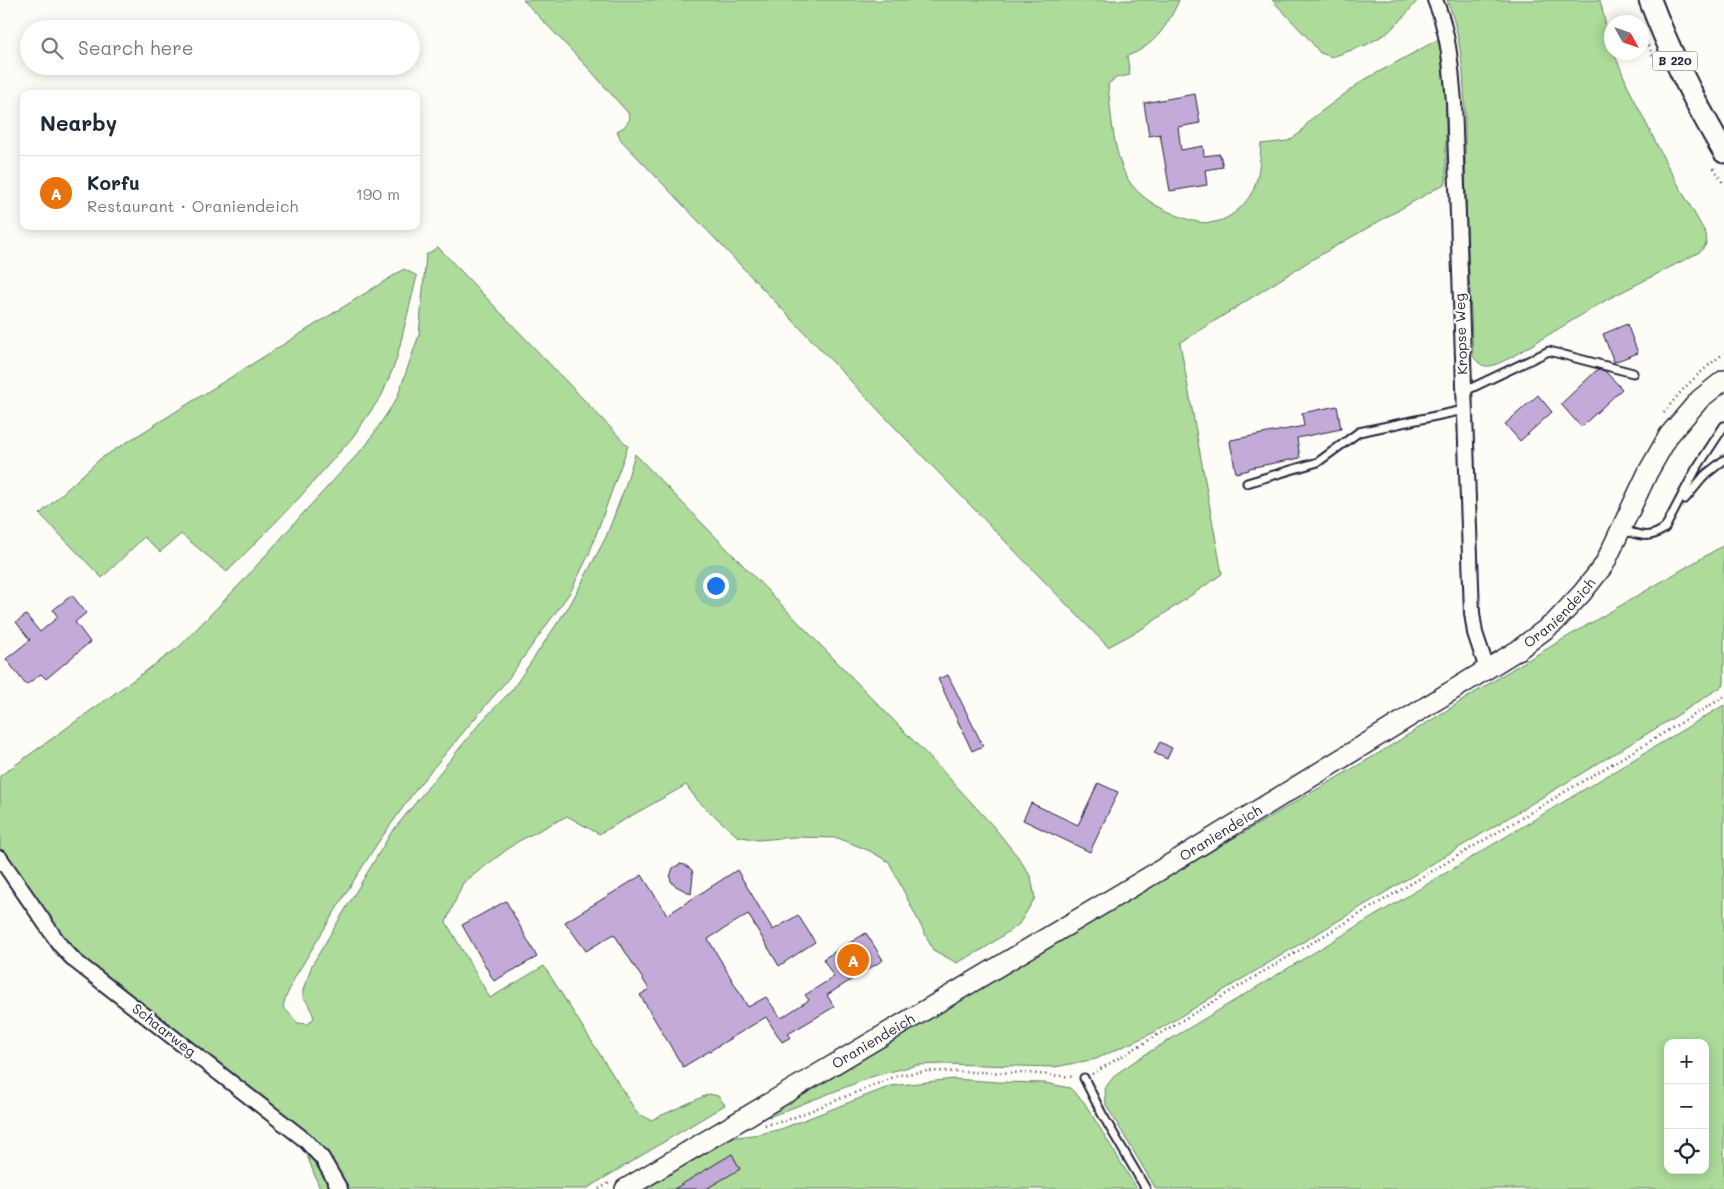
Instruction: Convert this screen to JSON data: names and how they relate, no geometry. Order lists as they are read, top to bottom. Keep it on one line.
{"streets":{"main road":["B 220","Oraniendeich"],"street":["Kropse Weg","Schaarweg"]},"crossings":[["Kropse Weg","Oraniendeich"]],"north":"bottom right","page":{"search":"Search here","heading":"Nearby","list":[{"mark":"A","name":"Korfu","note":"Restaurant · Oraniendeich","value":"190 m"}],"pins":"A","map_buttons":["+","−"]}}
